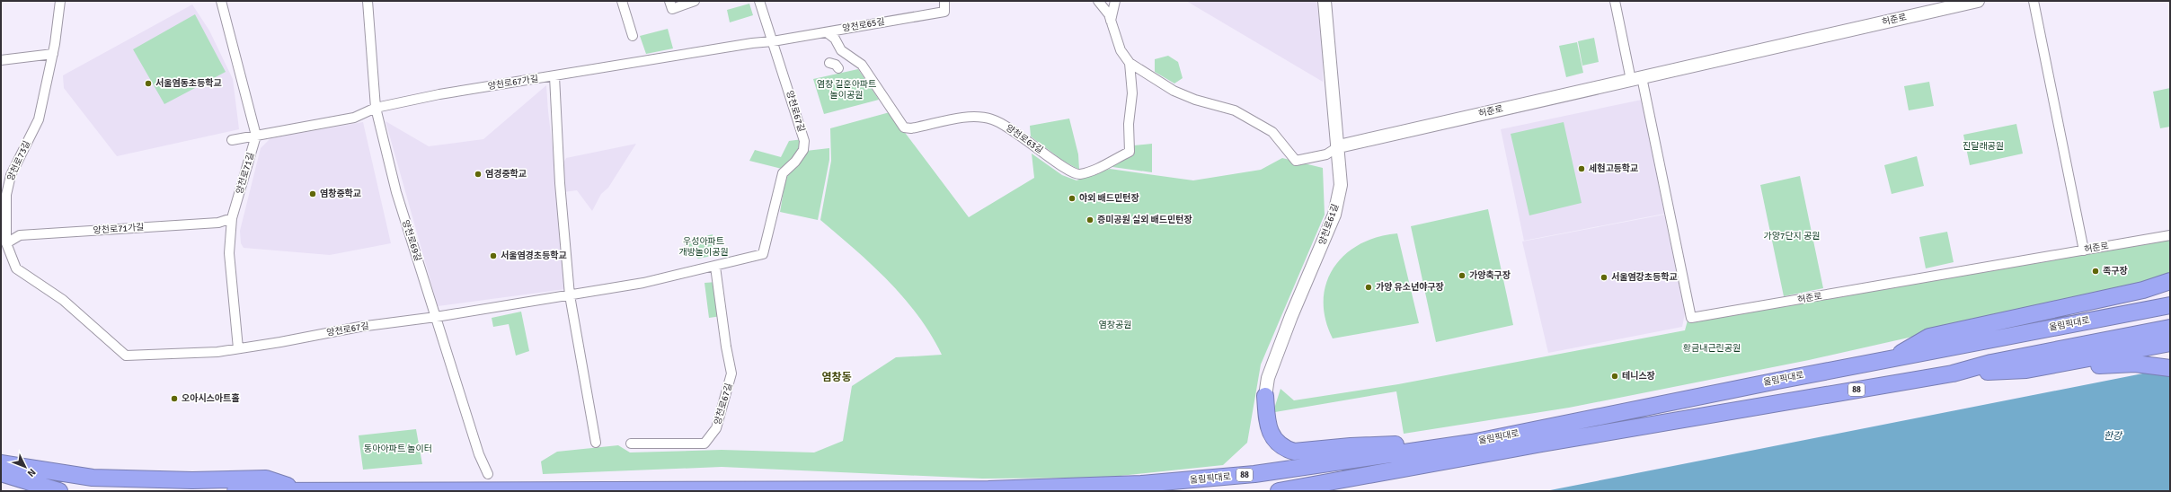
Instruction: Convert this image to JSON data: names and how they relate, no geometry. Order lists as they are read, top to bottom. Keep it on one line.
{"streets":{"highway":["올림픽대로","88"],"street":["허준로","양천로65길","양천로67가길","양천로67길","양천로63길","양천로73길","양천로71길","양천로61길","양천로71가길","양천로69길"]},"crossings":[["허준로","양천로63길"],["허준로","양천로61길"],["양천로65길","양천로67가길"],["양천로65길","양천로67길"],["양천로65길","양천로63길"],["양천로67가길","양천로67길"],["양천로67가길","양천로71길"],["양천로67가길","양천로69길"],["양천로67길","양천로73길"],["양천로67길","양천로71길"],["양천로67길","양천로69길"],["양천로63길","양천로61길"],["양천로73길","양천로71가길"],["양천로71길","양천로71가길"]],"districts":["염창동"],"water":["한강"],"parks":["염창 길훈아파트 놀이공원","진달래공원","가양7단지 공원","우성아파트 개방놀이공원","염창공원","황금내근린공원","동아아파트 놀이터"],"places":["서울염동초등학교","세현고등학교","염경중학교","염창중학교","야외 배드민턴장","증미공원 실외 배드민턴장","서울염경초등학교","족구장","가양축구장","서울염강초등학교","가양 유소년야구장","테니스장","오아시스아트홀"],"north":"bottom right"}
